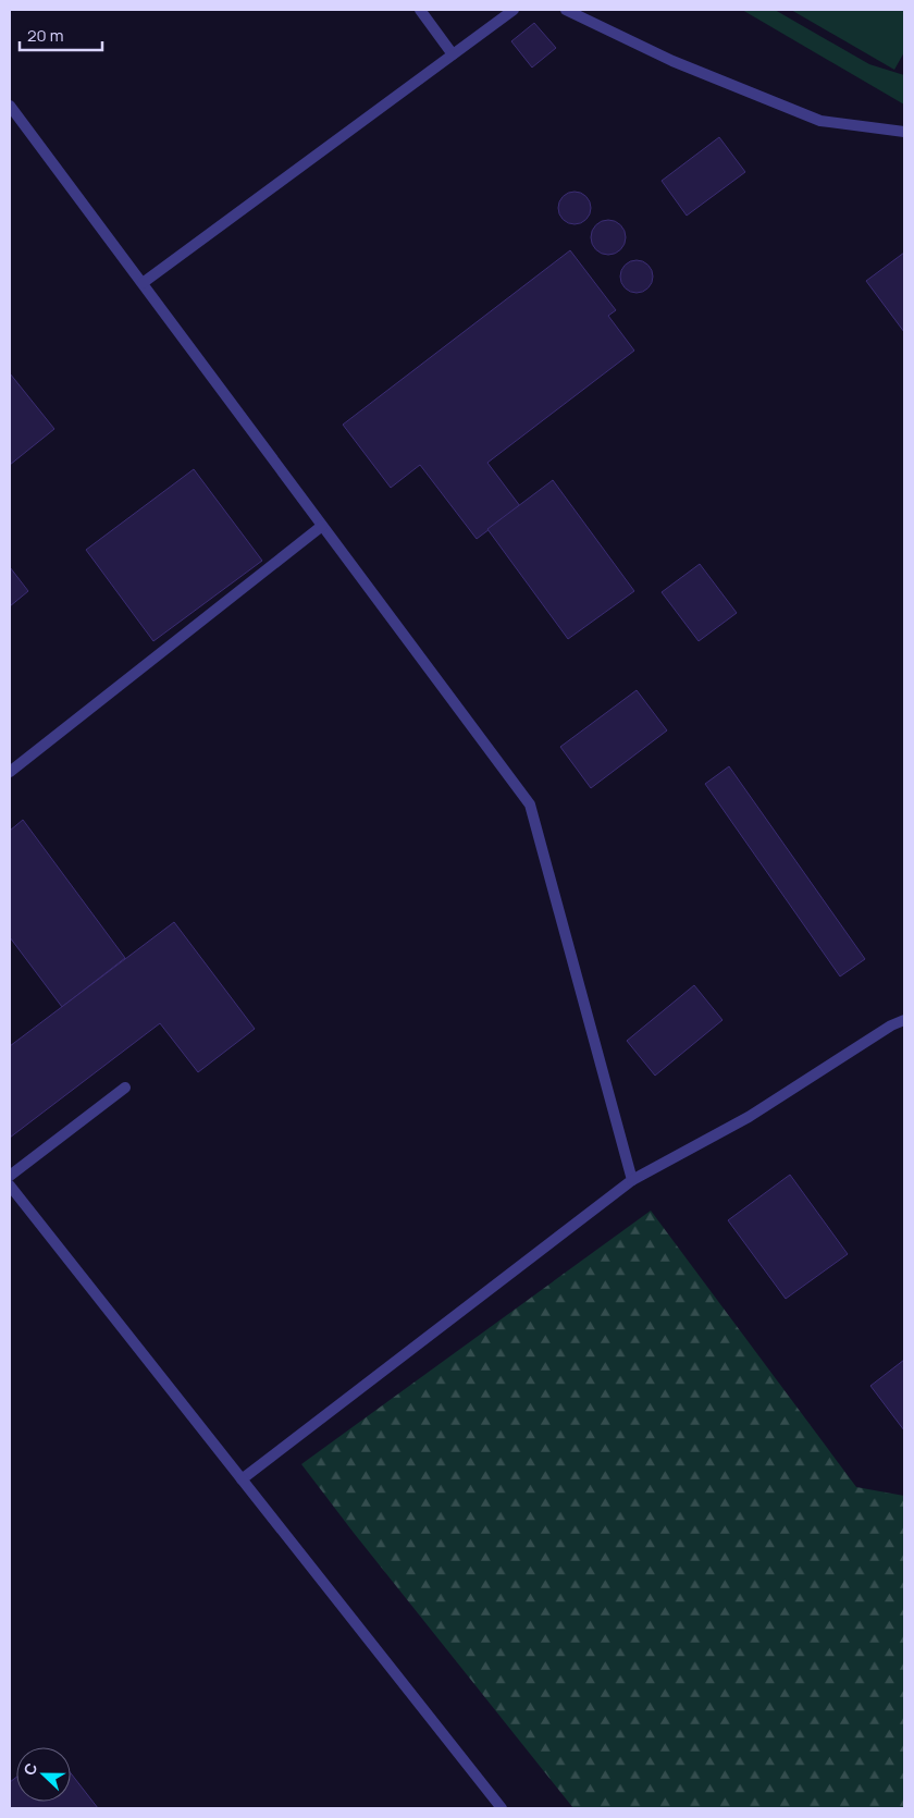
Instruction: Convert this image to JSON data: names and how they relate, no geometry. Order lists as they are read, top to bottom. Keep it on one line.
{"scale_bar":"20 m","north":"left"}
